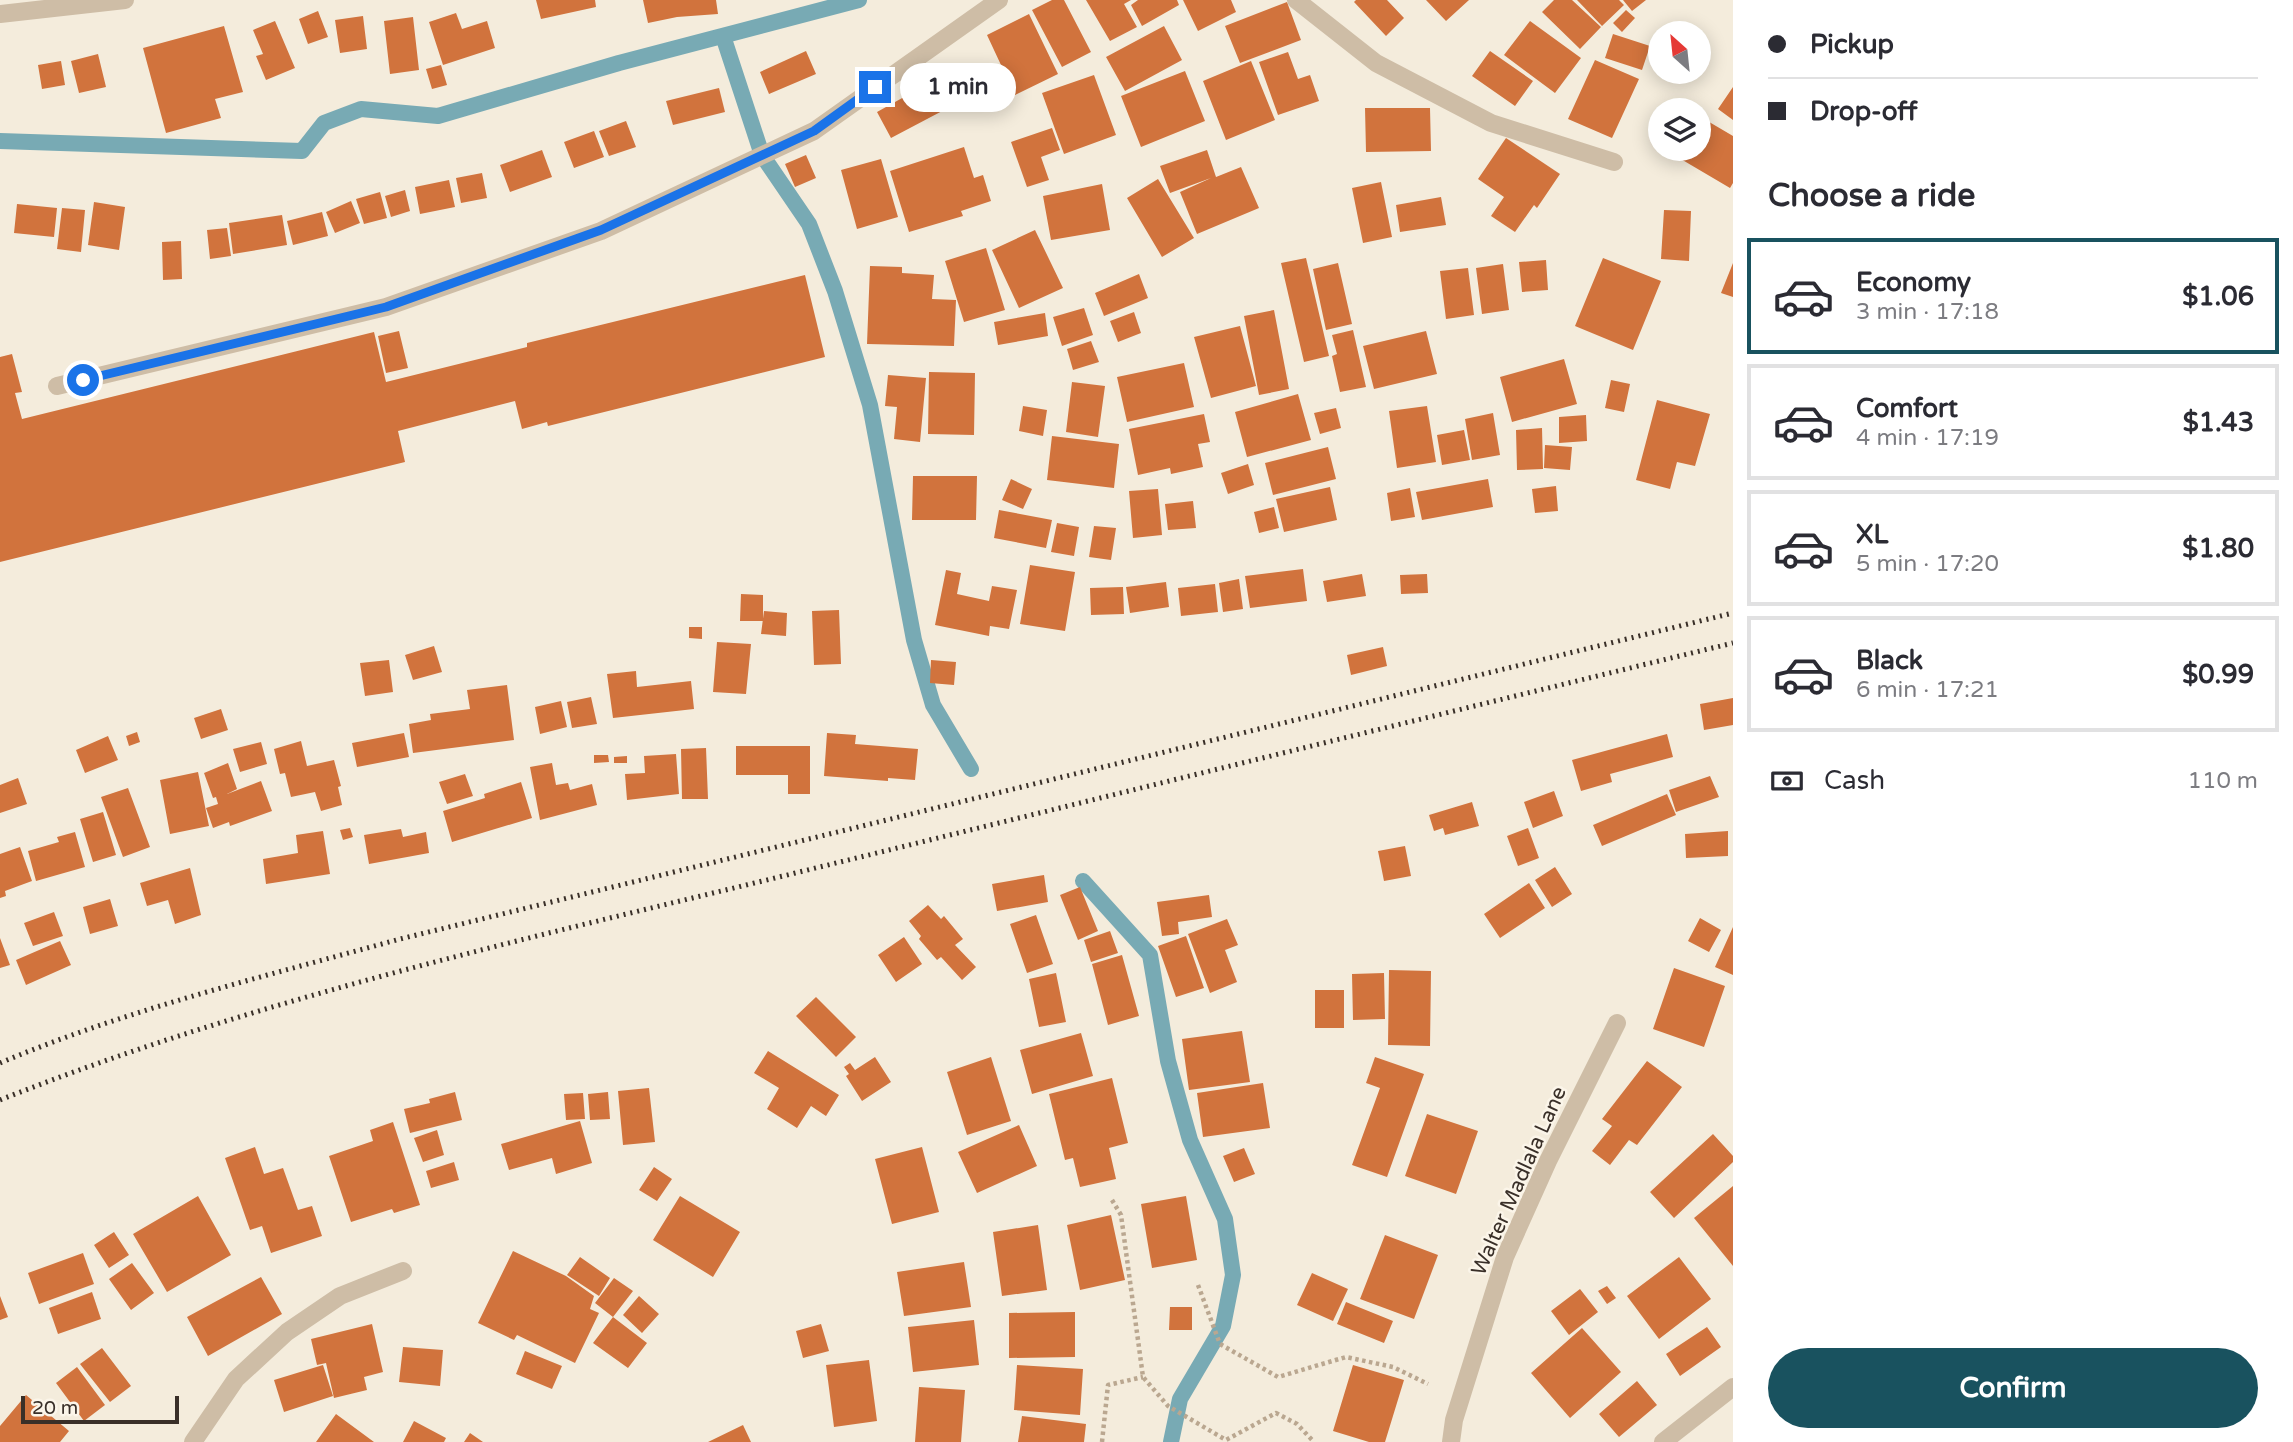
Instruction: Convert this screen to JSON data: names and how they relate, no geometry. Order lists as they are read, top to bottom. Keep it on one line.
{"streets":{"street":["Walter Madlala Lane"]},"scale_bar":"20 m","north":"top left","page":{"banner":["Pickup","Drop-off"],"bubble":"1 min","heading":"Choose a ride","list":[{"name":"Economy","note":"3 min · 17:18","value":"$1.06"},{"name":"Comfort","note":"4 min · 17:19","value":"$1.43"},{"name":"XL","note":"5 min · 17:20","value":"$1.80"},{"name":"Black","note":"6 min · 17:21","value":"$0.99"}],"pay":["Cash","110 m"],"buttons":"Confirm","scale":"20 m"}}
